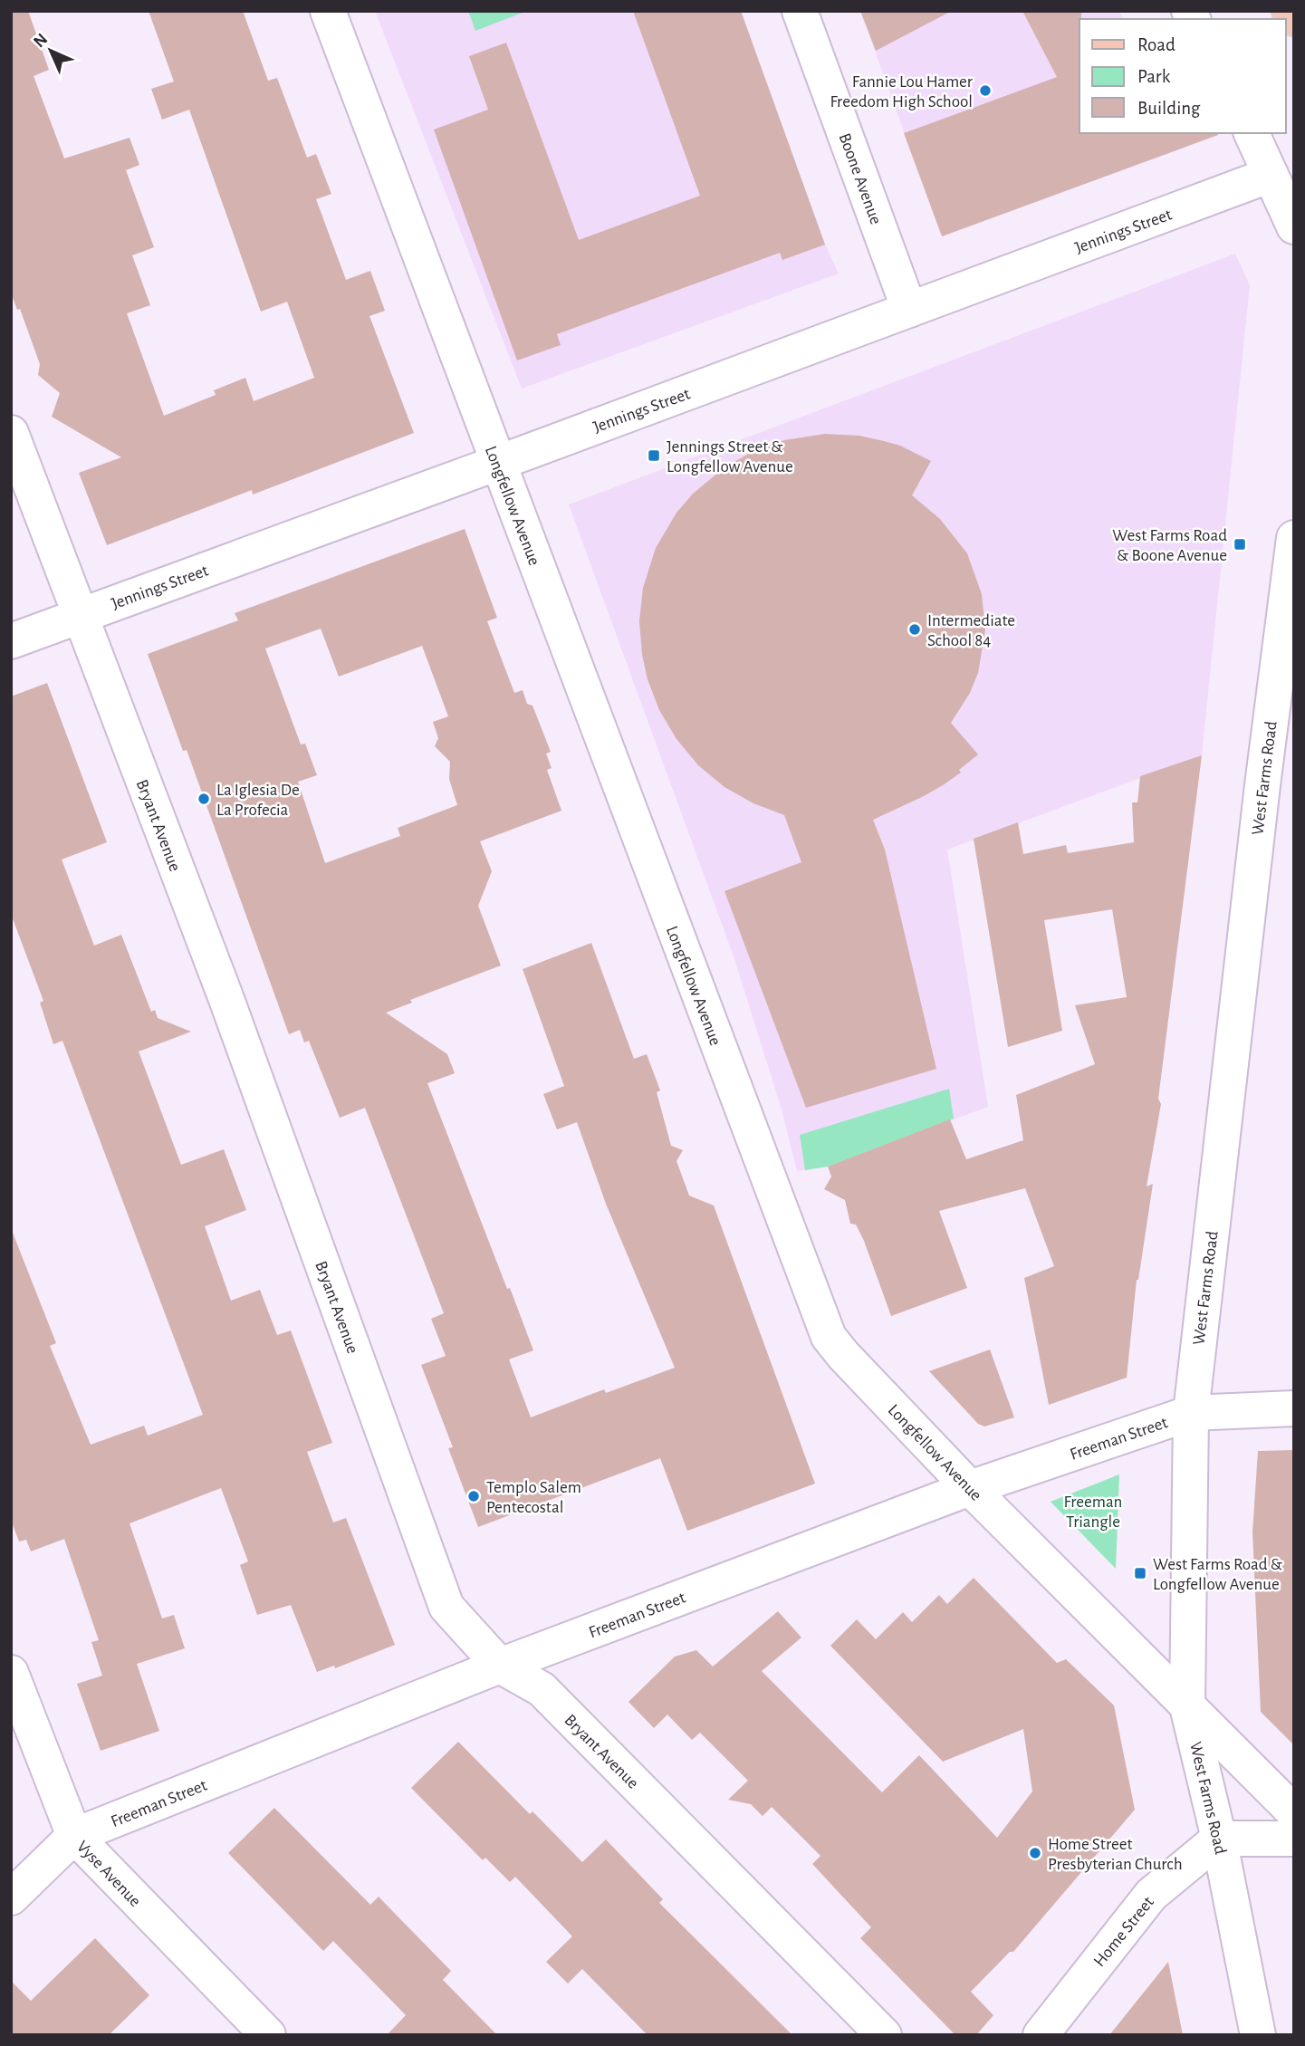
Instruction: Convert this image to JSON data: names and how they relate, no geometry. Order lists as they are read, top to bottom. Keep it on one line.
{"streets":{"street":["Boone Avenue","Jennings Street","Longfellow Avenue","West Farms Road","Bryant Avenue","Freeman Street","Vyse Avenue","Home Street"]},"crossings":[["Boone Avenue","Jennings Street"],["Jennings Street","Longfellow Avenue"],["Jennings Street","Bryant Avenue"],["Longfellow Avenue","West Farms Road"],["Longfellow Avenue","Freeman Street"],["West Farms Road","Freeman Street"],["West Farms Road","Home Street"],["Bryant Avenue","Freeman Street"],["Freeman Street","Vyse Avenue"]],"parks":["Freeman Triangle"],"places":{"other":["Fannie Lou Hamer Freedom High School","Intermediate School 84","La Iglesia De La Profecia","Templo Salem Pentecostal","Home Street Presbyterian Church"],"transit":["Jennings Street & Longfellow Avenue","West Farms Road & Boone Avenue","West Farms Road & Longfellow Avenue"]},"legend":["Road","Park","Building"],"north":"top left"}
